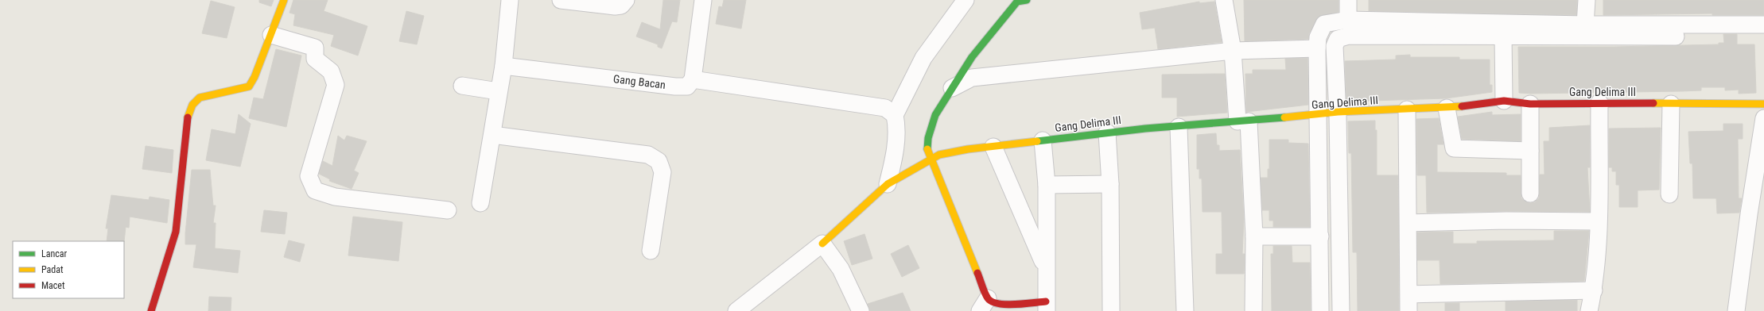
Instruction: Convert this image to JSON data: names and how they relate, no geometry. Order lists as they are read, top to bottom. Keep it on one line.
{"streets":{"street":["Gang Bacan","Gang Delima III"]},"legend":["Lancar","Padat","Macet"]}
